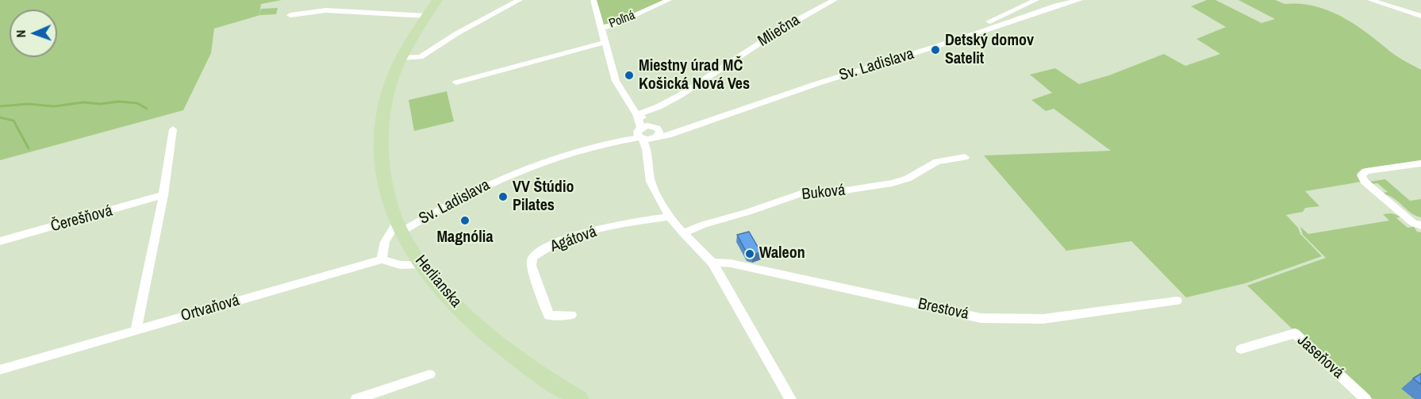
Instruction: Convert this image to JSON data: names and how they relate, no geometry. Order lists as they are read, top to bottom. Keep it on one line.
{"streets":{"main road":["Herlianska"],"street":["Poľná","Mliečna","Sv. Ladislava","Buková","Čerešňová","Agátová","Ortvaňová","Brestová","Jaseňová"]},"crossings":[["Sv. Ladislava","Herlianska"],["Herlianska","Ortvaňová"]],"places":["Detský domov Satelit","Miestny úrad MČ Košická Nová Ves","VV Štúdio Pilates","Magnólia","Waleon"],"north":"left"}
